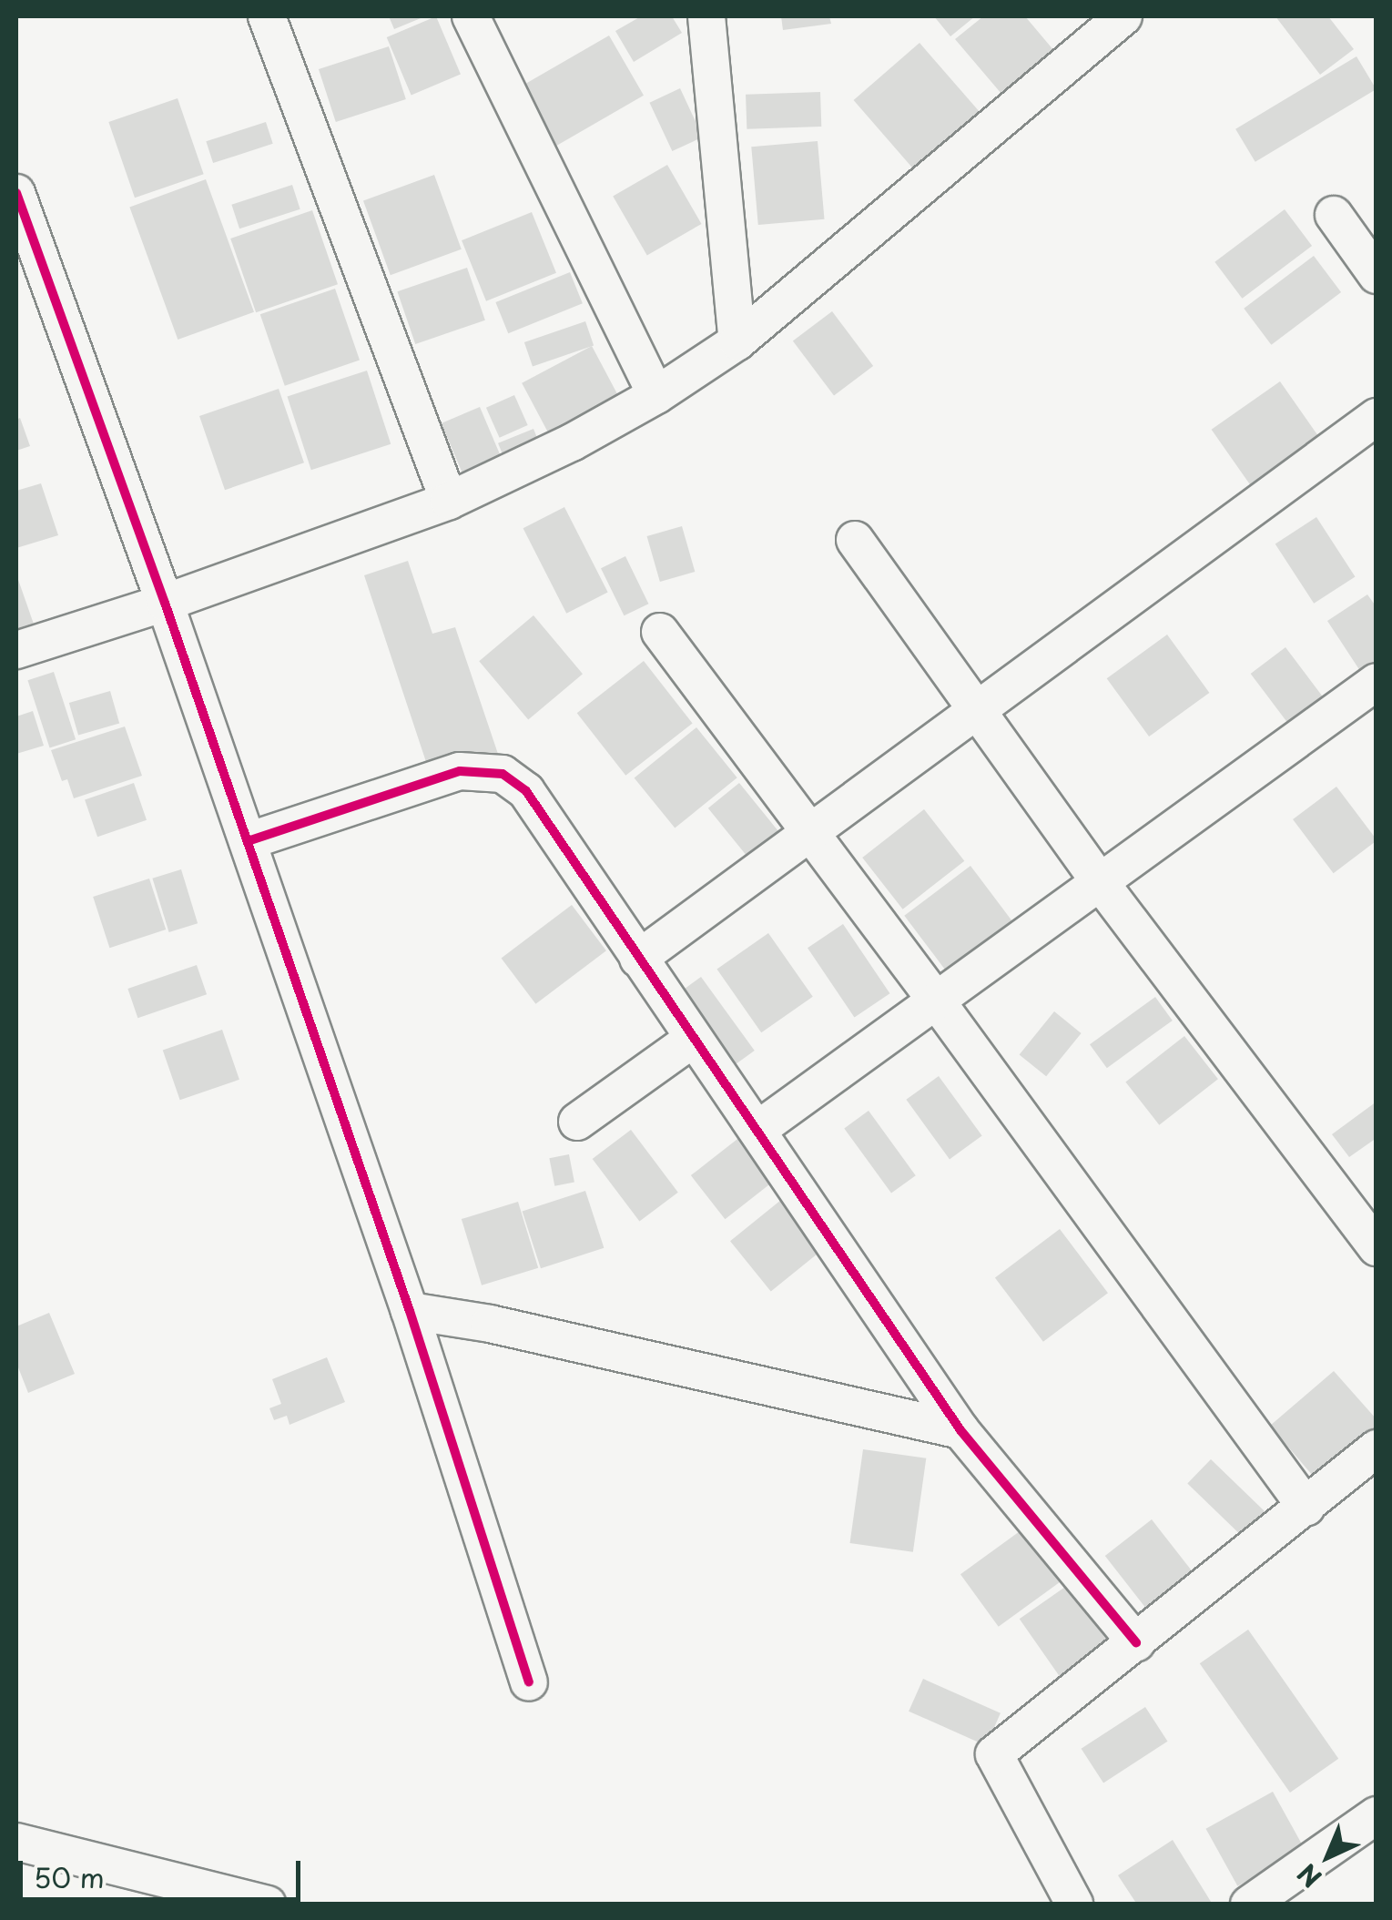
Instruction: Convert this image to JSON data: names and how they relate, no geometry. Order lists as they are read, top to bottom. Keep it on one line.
{"scale_bar":"50 m","north":"bottom left"}
